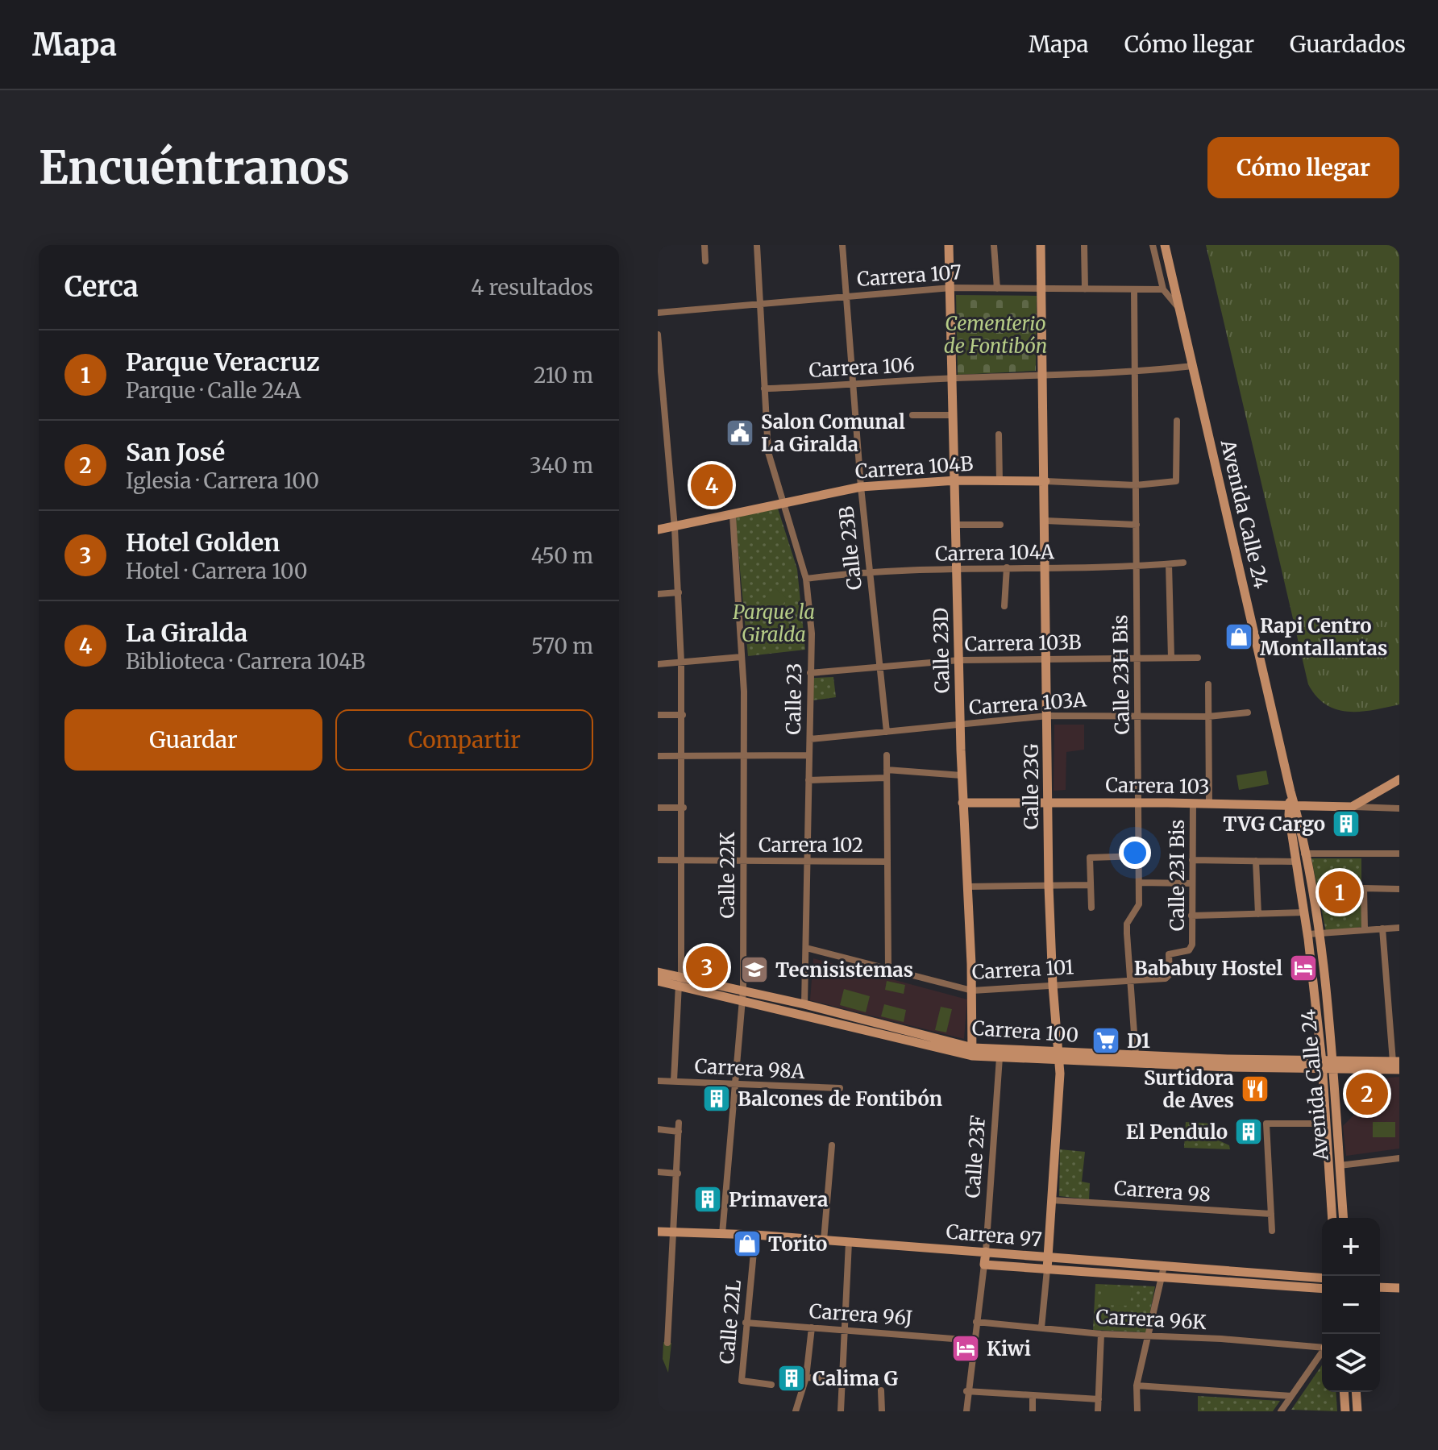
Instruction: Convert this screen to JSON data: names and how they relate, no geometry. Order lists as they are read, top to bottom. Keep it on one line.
{"streets":{"street":["Carrera 107","Carrera 106","Carrera 104B","Avenida Calle 24","Calle 23B","Carrera 104A","Carrera 103B","Calle 23D","Calle 23H Bis","Calle 23","Carrera 103A","Carrera 103","Calle 23G","Carrera 102","Calle 22K","Calle 23I Bis","Carrera 101","Carrera 100","Carrera 98A","Calle 23F","Carrera 98","Carrera 97","Carrera 96J","Carrera 96K","Calle 22L"]},"crossings":[["Carrera 107","Calle 23B"],["Carrera 107","Calle 23D"],["Carrera 107","Calle 23H Bis"],["Carrera 107","Calle 23"],["Carrera 107","Calle 23G"],["Carrera 106","Avenida Calle 24"],["Carrera 106","Calle 23B"],["Carrera 106","Calle 23D"],["Carrera 106","Calle 23H Bis"],["Carrera 106","Calle 23"],["Carrera 106","Calle 23G"],["Carrera 104B","Calle 23B"],["Carrera 104B","Calle 23D"],["Carrera 104B","Calle 23H Bis"],["Carrera 104B","Calle 23"],["Carrera 104B","Calle 23G"],["Carrera 104B","Calle 22K"],["Avenida Calle 24","Carrera 103"],["Avenida Calle 24","Carrera 100"],["Calle 23B","Carrera 104A"],["Calle 23B","Carrera 103B"],["Calle 23B","Carrera 103A"],["Carrera 104A","Calle 23D"],["Carrera 104A","Calle 23H Bis"],["Carrera 104A","Calle 23"],["Carrera 104A","Calle 23G"],["Carrera 103B","Calle 23D"],["Carrera 103B","Calle 23H Bis"],["Carrera 103B","Calle 23"],["Carrera 103B","Calle 23G"],["Calle 23D","Carrera 103A"],["Calle 23D","Carrera 103"],["Calle 23D","Carrera 101"],["Calle 23D","Carrera 100"],["Calle 23H Bis","Carrera 103A"],["Calle 23H Bis","Carrera 103"],["Calle 23H Bis","Carrera 101"],["Calle 23H Bis","Carrera 100"],["Calle 23","Carrera 103A"],["Calle 23","Carrera 102"],["Calle 23","Carrera 101"],["Calle 23","Carrera 100"],["Carrera 103A","Calle 23G"],["Carrera 103","Calle 23G"],["Carrera 103","Calle 23I Bis"],["Calle 23G","Carrera 101"],["Calle 23G","Carrera 100"],["Calle 23G","Carrera 98"],["Calle 23G","Carrera 97"],["Calle 23G","Carrera 96K"],["Carrera 102","Calle 22K"],["Calle 22K","Carrera 100"],["Calle 22K","Carrera 98A"],["Calle 22K","Carrera 97"],["Calle 23I Bis","Carrera 101"],["Carrera 100","Calle 23F"],["Calle 23F","Carrera 97"],["Calle 23F","Carrera 96J"],["Calle 23F","Carrera 96K"],["Carrera 97","Calle 22L"],["Carrera 96J","Calle 22L"]],"parks":["Cementerio de Fontibón","Parque la Giralda"],"places":{"public building":["Salon Comunal La Giralda"],"shop":["Rapi Centro Montallantas","Torito"],"building":["TVG Cargo","Balcones de Fontibón","El Pendulo","Primavera","Calima G"],"hotel":["Bababuy Hostel","Kiwi"],"school or university":["Tecnisistemas"],"supermarket":["D1"],"restaurant":["Surtidora de Aves"]},"page":{"header":"Mapa","nav":["Mapa","Cómo llegar","Guardados"],"buttons":["Cómo llegar",["Guardar","Compartir"]],"title":"Encuéntranos","heading":["Cerca","4 resultados"],"list":[{"mark":"1","name":"Parque Veracruz","note":"Parque · Calle 24A","value":"210 m"},{"mark":"2","name":"San José","note":"Iglesia · Carrera 100","value":"340 m"},{"mark":"3","name":"Hotel Golden","note":"Hotel · Carrera 100","value":"450 m"},{"mark":"4","name":"La Giralda","note":"Biblioteca · Carrera 104B","value":"570 m"}],"pins":["4","1","3","2"],"map_buttons":["+","−"]}}
